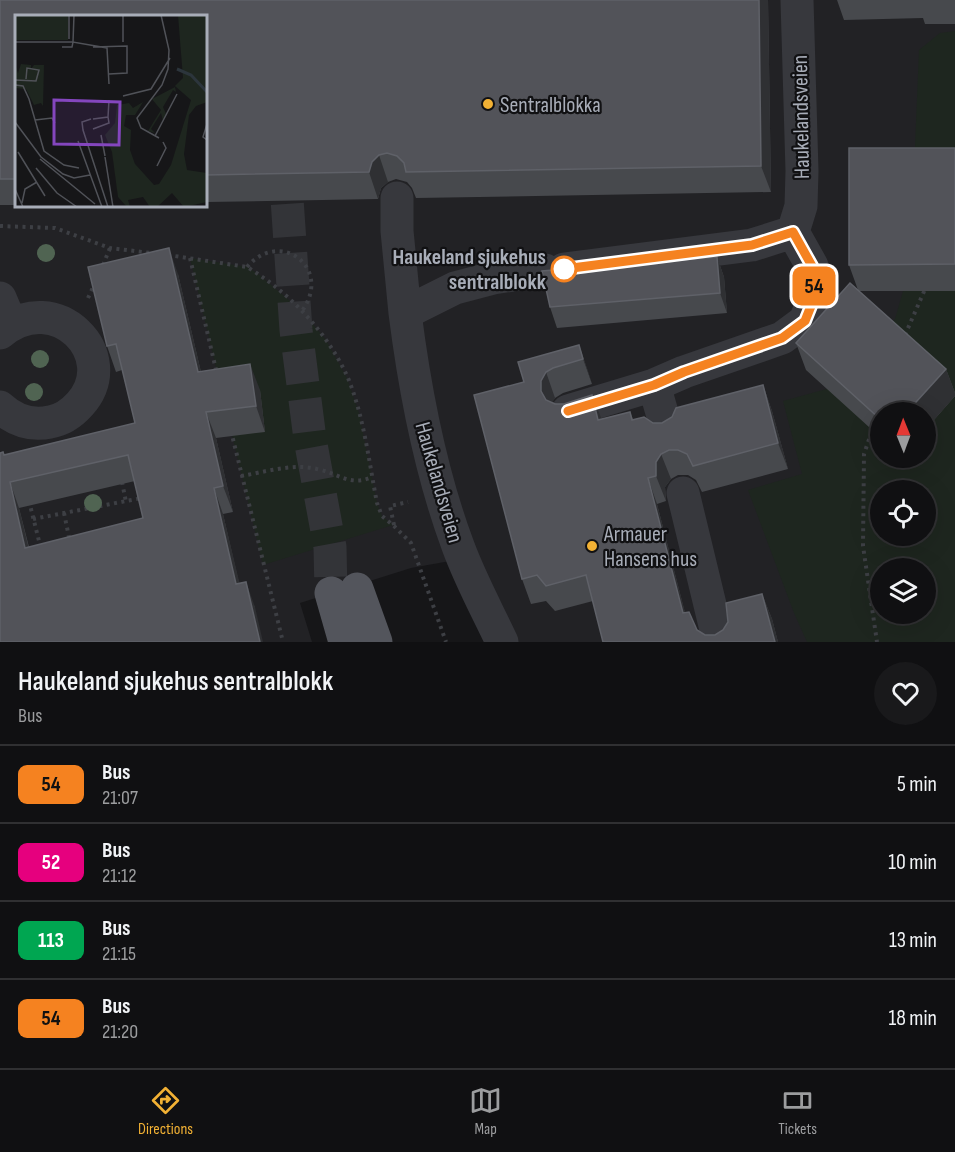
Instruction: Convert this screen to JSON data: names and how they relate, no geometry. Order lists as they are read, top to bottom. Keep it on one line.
{"streets":{"street":["Haukelandsveien"]},"places":["Sentralblokka","Haukeland sjukehus sentralblokk","Armauer Hansens hus"],"lines":["bus line 54"],"north":"top","page":{"on_map":"54","heading":["Haukeland sjukehus sentralblokk","Bus"],"list":[{"mark":"54","name":"Bus","note":"21:07","value":"5 min"},{"mark":"52","name":"Bus","note":"21:12","value":"10 min"},{"mark":"113","name":"Bus","note":"21:15","value":"13 min"},{"mark":"54","name":"Bus","note":"21:20","value":"18 min"}],"tabs":["Directions","Map","Tickets"]}}
